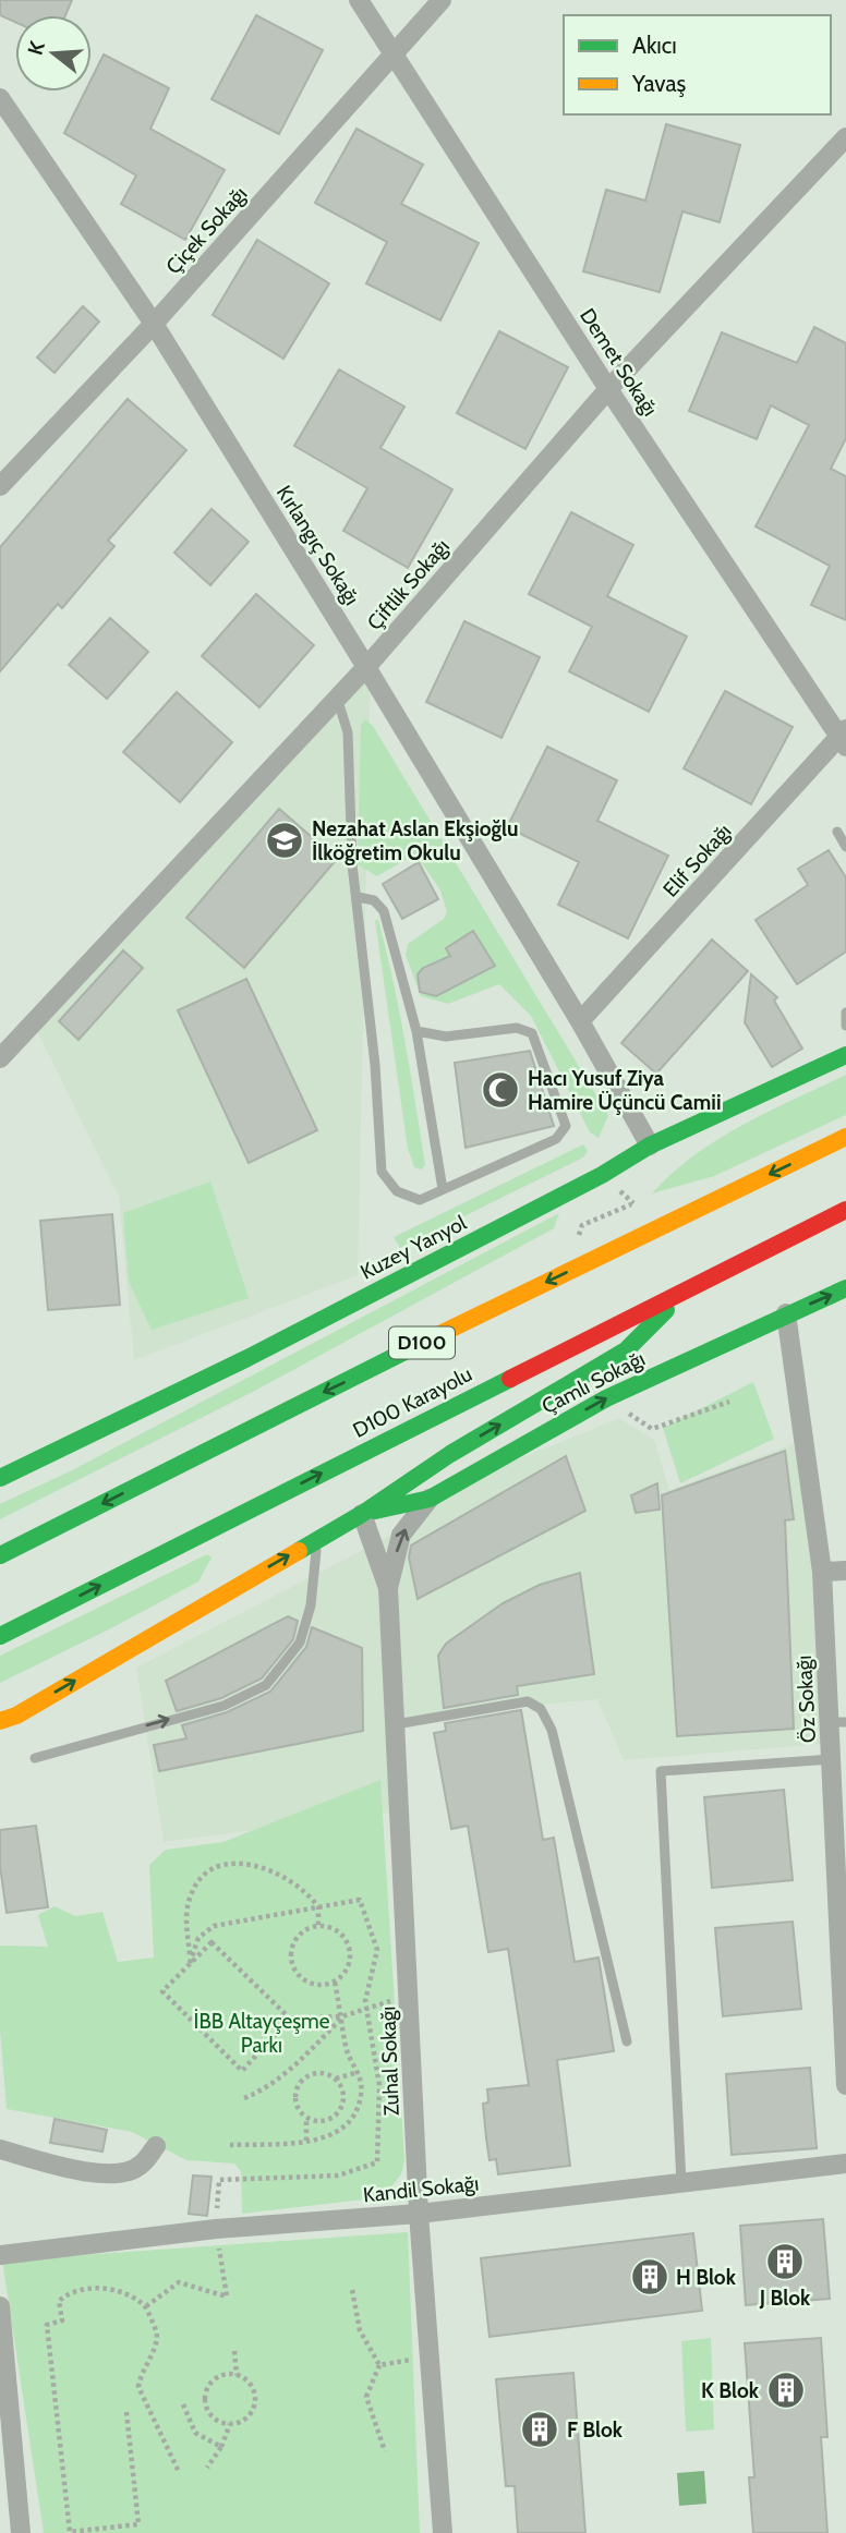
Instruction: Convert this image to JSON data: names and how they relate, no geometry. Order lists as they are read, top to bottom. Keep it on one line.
{"streets":{"main road":["Kuzey Yanyol","D100","Çamlı Sokağı","D100 Karayolu"],"street":["Çiçek Sokağı","Demet Sokağı","Kırlangıç Sokağı","Çiftlik Sokağı","Elif Sokağı","Öz Sokağı","Zuhal Sokağı","Kandil Sokağı"]},"crossings":[["Çiçek Sokağı","Demet Sokağı"],["Çiçek Sokağı","Kırlangıç Sokağı"],["Demet Sokağı","Çiftlik Sokağı"],["Demet Sokağı","Elif Sokağı"],["Kırlangıç Sokağı","Çiftlik Sokağı"],["Kırlangıç Sokağı","Elif Sokağı"],["Kırlangıç Sokağı","Kuzey Yanyol"],["Çamlı Sokağı","Öz Sokağı"],["Çamlı Sokağı","Zuhal Sokağı"],["Zuhal Sokağı","Kandil Sokağı"]],"parks":["İBB Altayçeşme Parkı"],"places":{"school or university":["Nezahat Aslan Ekşioğlu İlköğretim Okulu"],"mosque":["Hacı Yusuf Ziya Hamire Üçüncü Camii"],"building":["J Blok","H Blok","K Blok","F Blok"]},"legend":["Akıcı","Yavaş"],"north":"left"}
